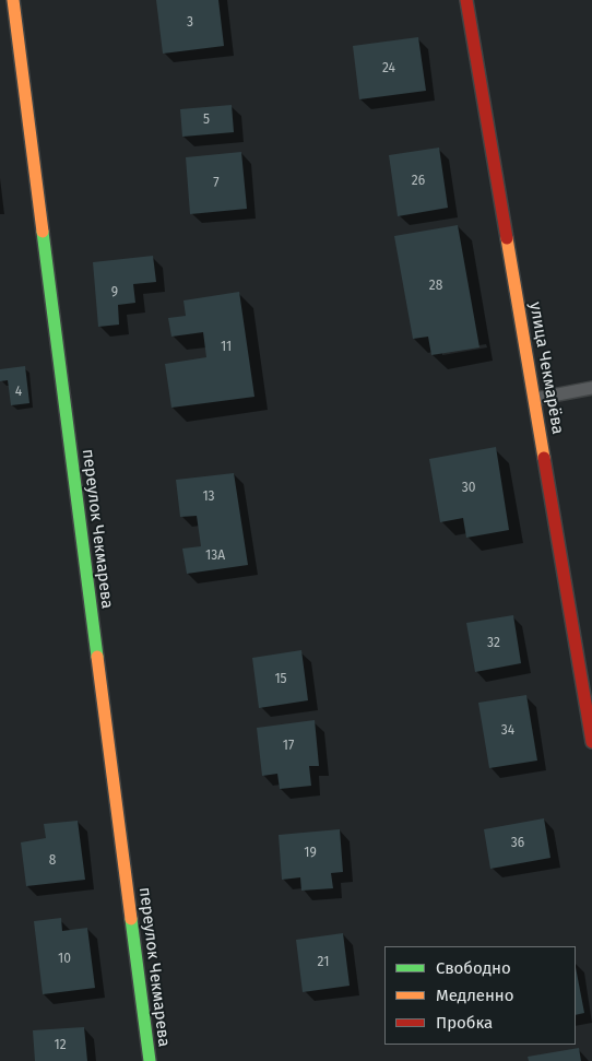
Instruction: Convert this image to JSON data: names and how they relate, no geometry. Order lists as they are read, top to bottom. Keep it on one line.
{"streets":{"street":["улица Чекмарёва","переулок Чекмарева"]},"house_numbers":["3","24","5","26","7","28","9","11","4","30","13","13А","32","15","34","17","36","19","8","10","21","12"],"legend":["Свободно","Медленно","Пробка"]}
